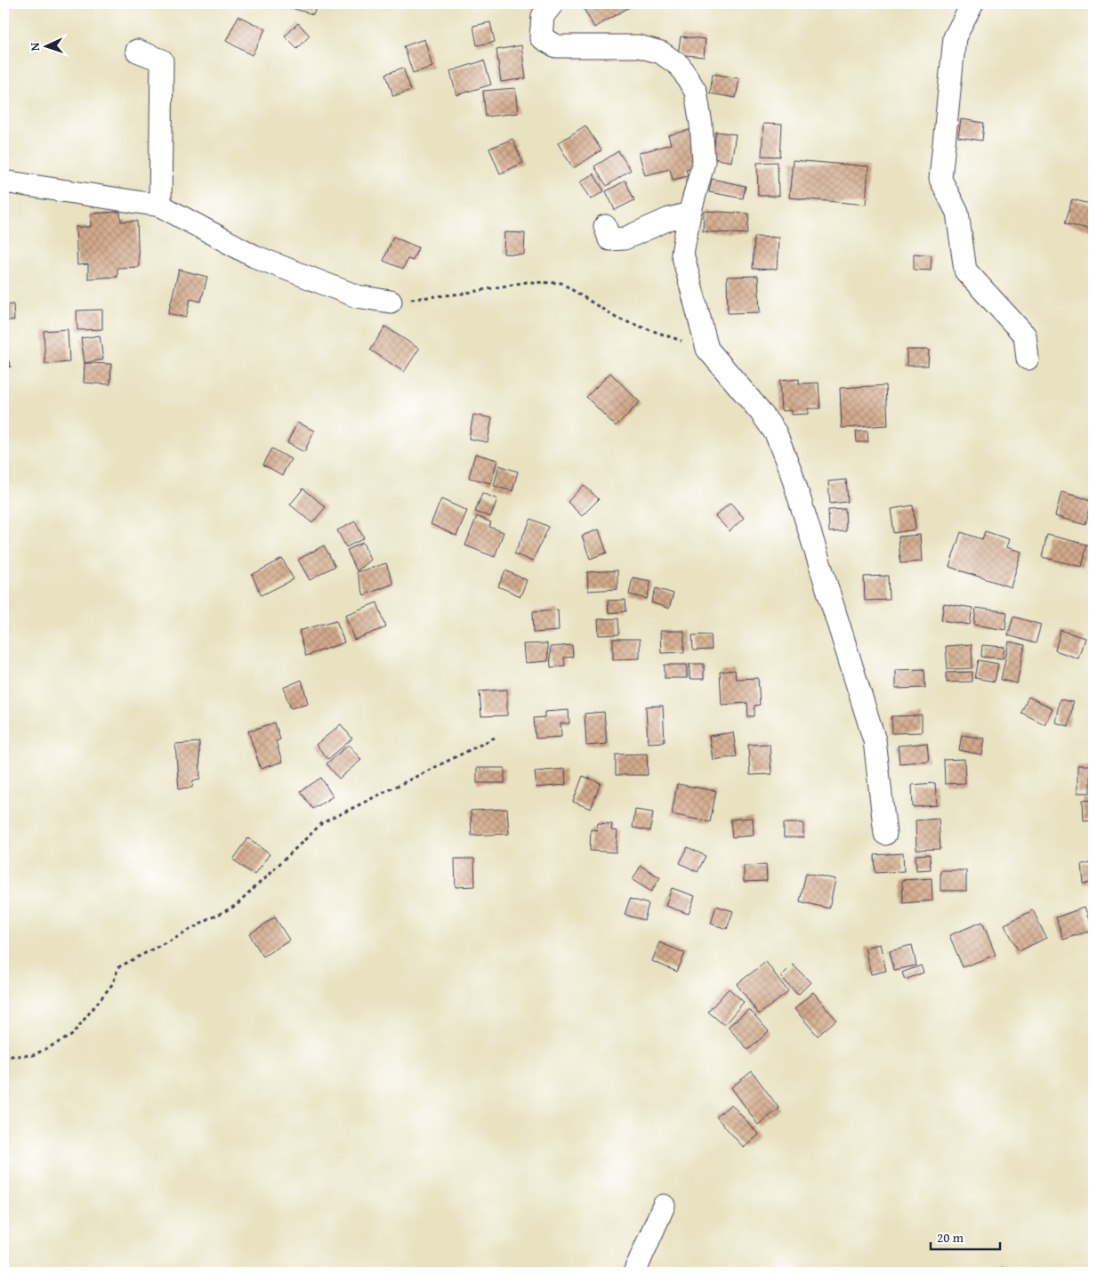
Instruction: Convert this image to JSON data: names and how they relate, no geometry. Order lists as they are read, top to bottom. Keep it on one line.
{"scale_bar":"20 m","north":"left"}
